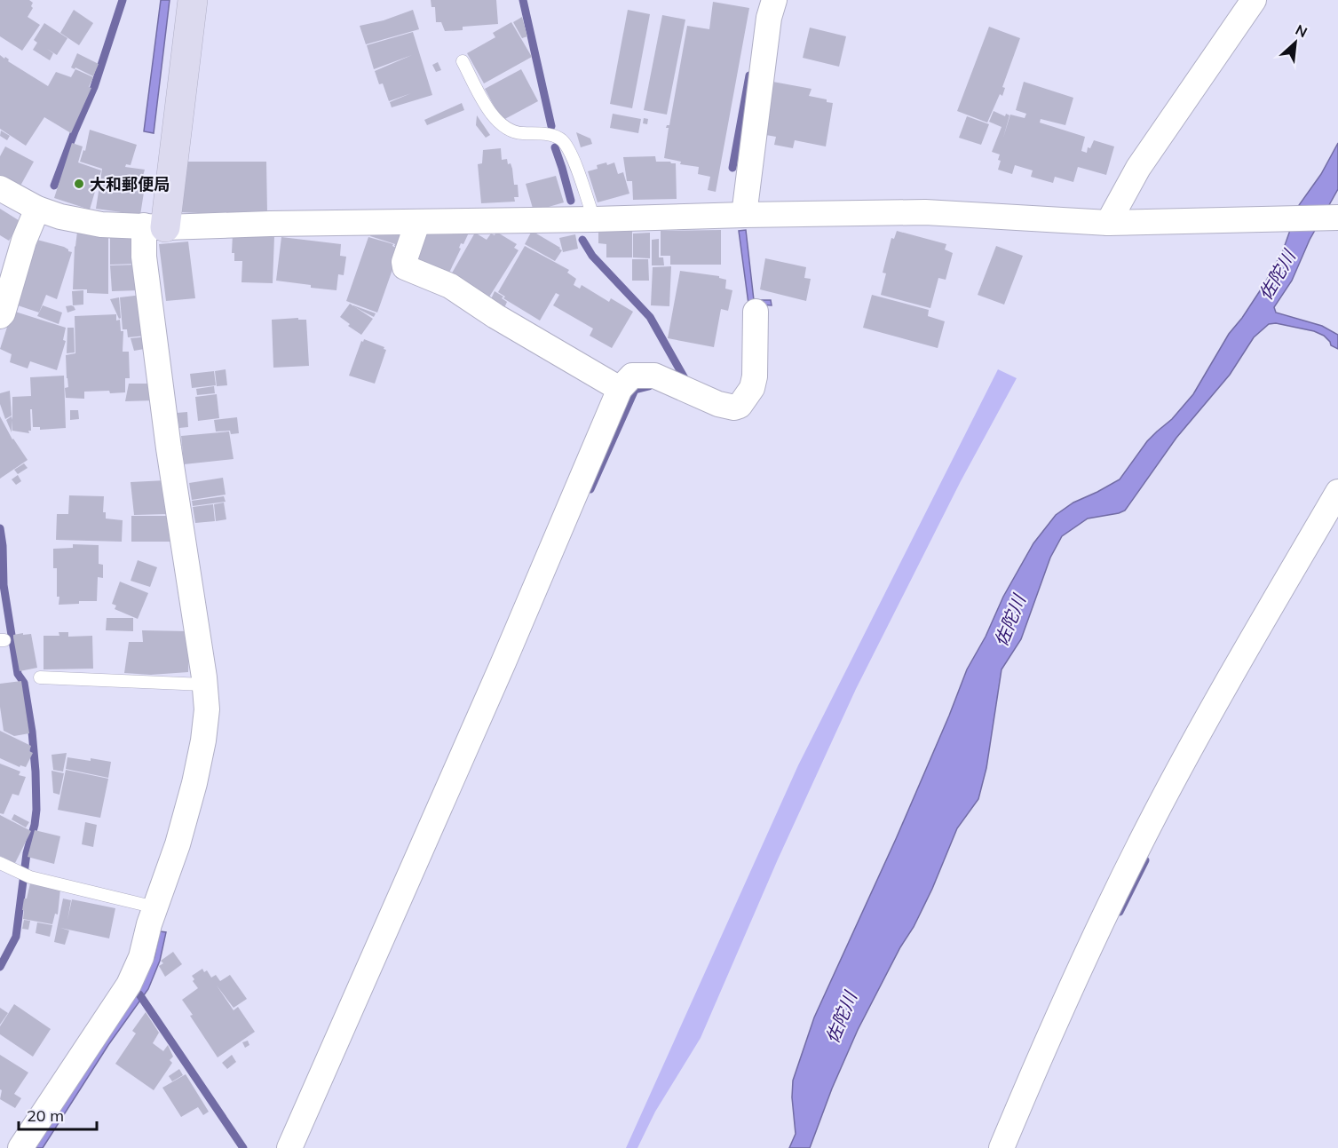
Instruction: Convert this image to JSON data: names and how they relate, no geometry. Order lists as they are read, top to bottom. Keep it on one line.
{"water":["佐陀川"],"places":["大和郵便局"],"scale_bar":"20 m","north":"top right"}
